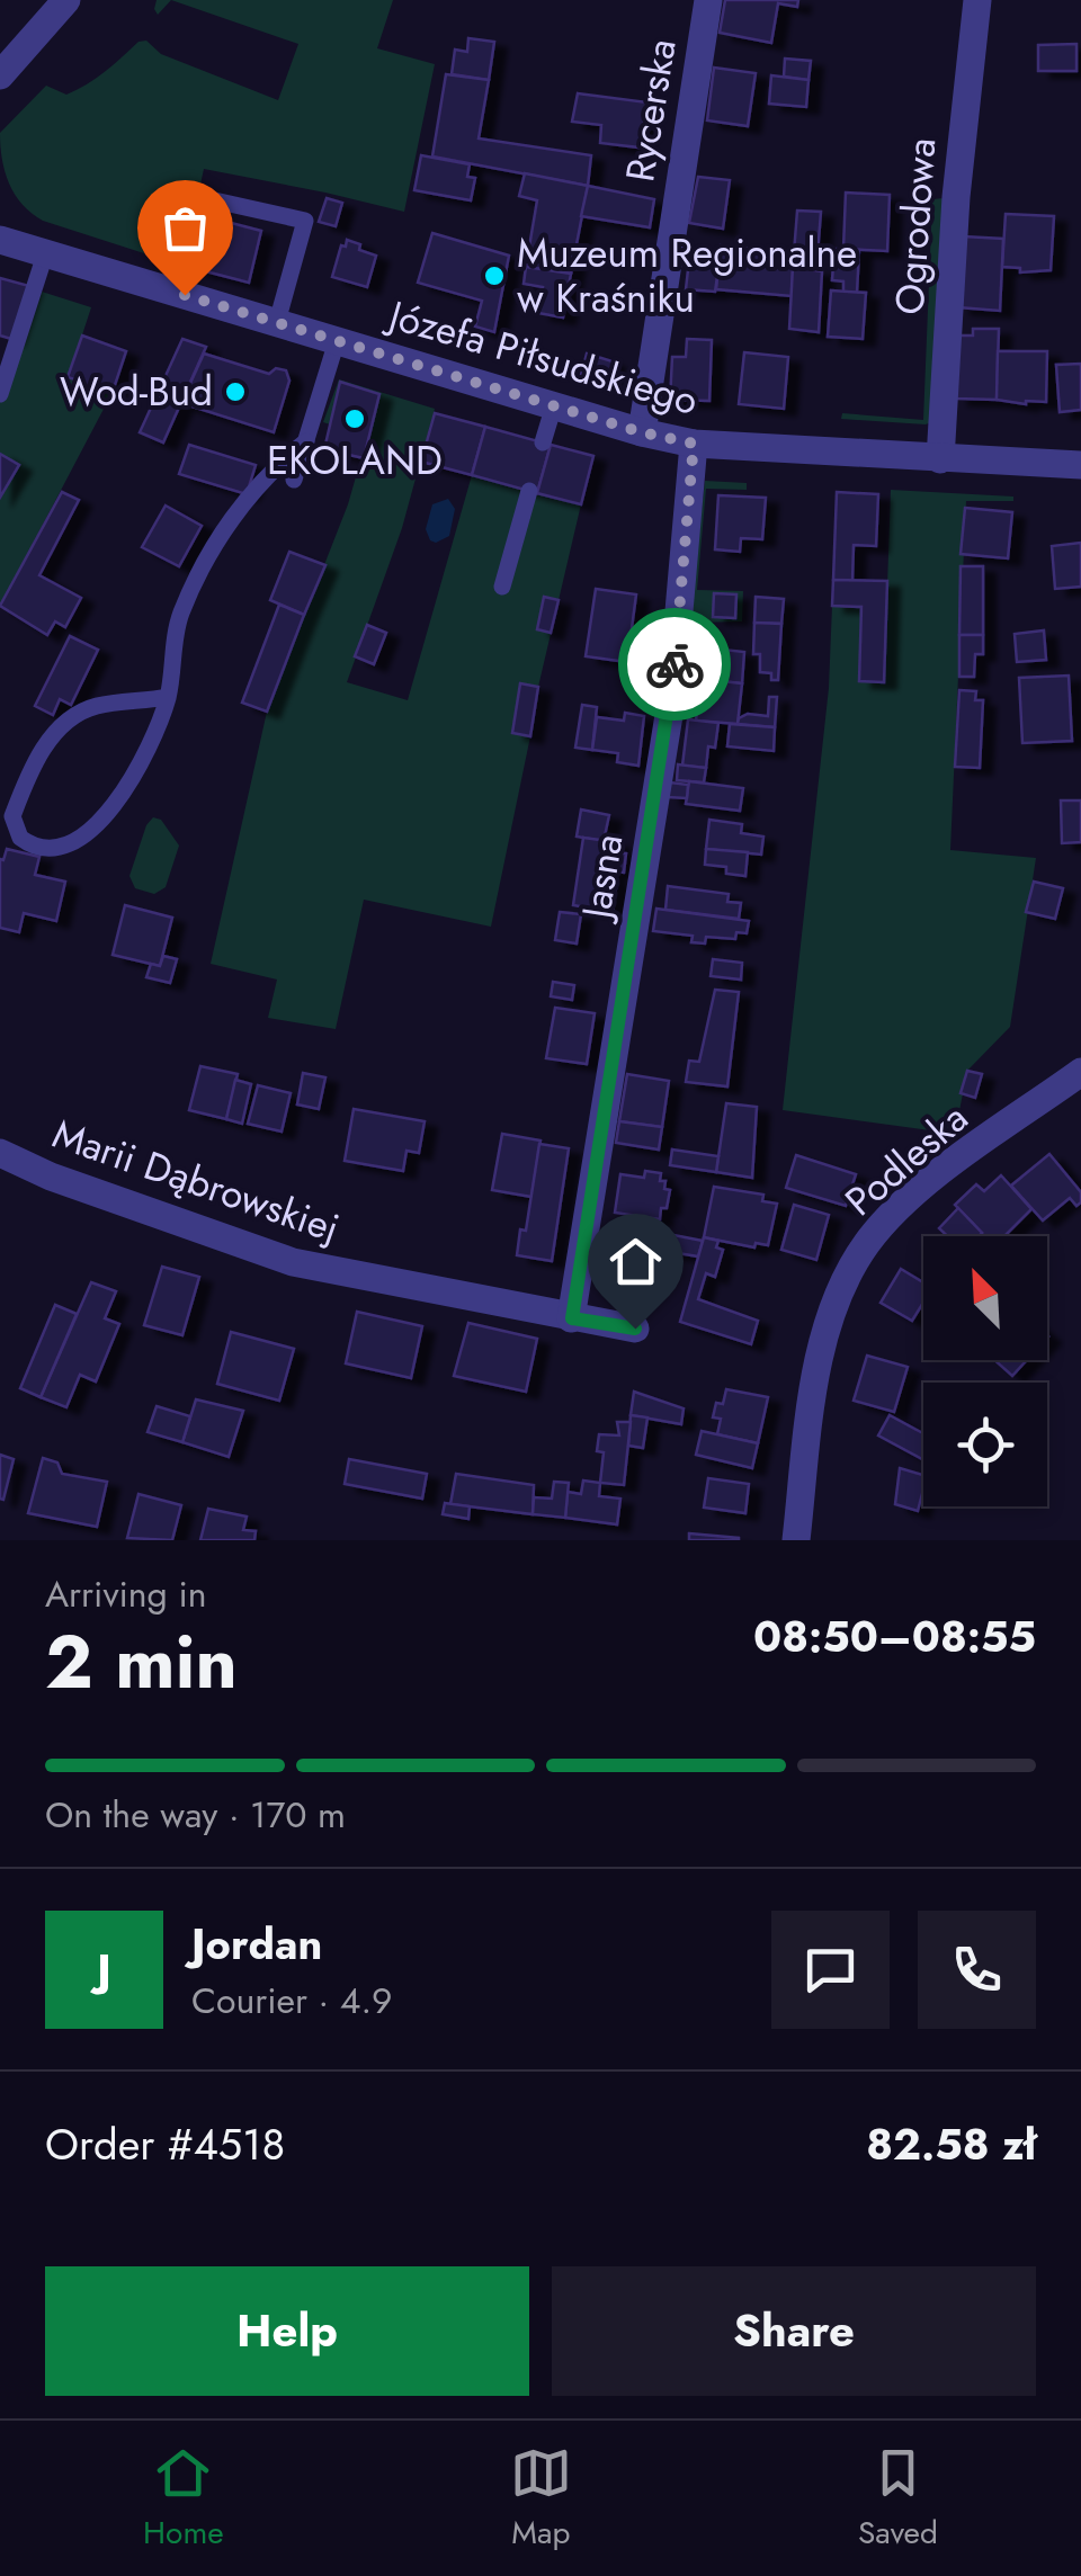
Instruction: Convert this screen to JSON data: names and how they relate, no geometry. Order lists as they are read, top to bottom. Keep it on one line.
{"streets":{"street":["Rycerska","Ogrodowa","Józefa Piłsudskiego","Jasna","Podleska","Marii Dąbrowskiej"]},"crossings":[["Rycerska","Józefa Piłsudskiego"],["Ogrodowa","Józefa Piłsudskiego"],["Józefa Piłsudskiego","Jasna"],["Jasna","Marii Dąbrowskiej"]],"places":["Muzeum Regionalne w Kraśniku","Wod-Bud","EKOLAND"],"north":"top left","page":{"heading":["2 min","Arriving in","08:50–08:55"],"panel":["Jordan","Courier · 4.9","Order #4518","82.58 zł"],"bar":"On the way · 170 m","round":"J","buttons":["Help","Share"],"tabs":["Home","Map","Saved"]}}
